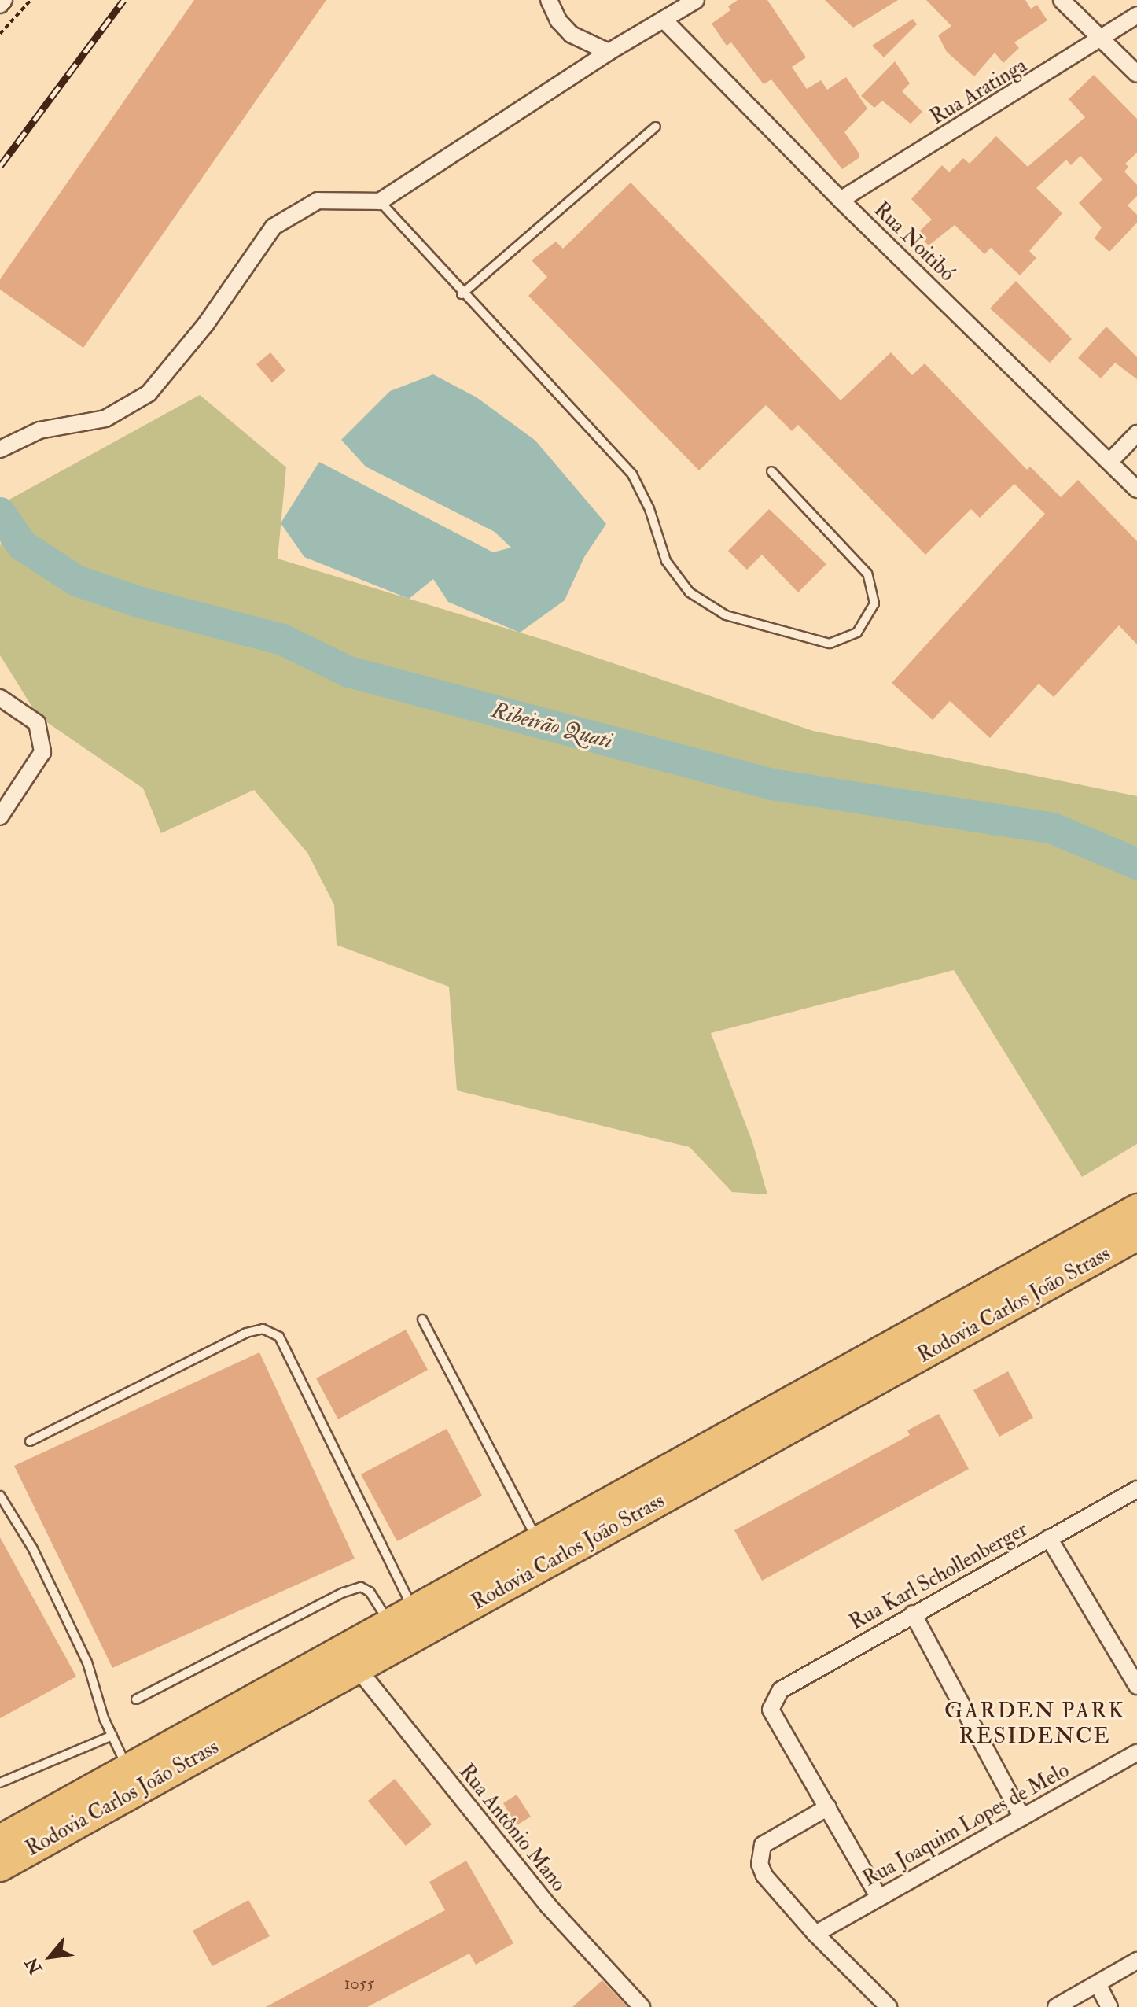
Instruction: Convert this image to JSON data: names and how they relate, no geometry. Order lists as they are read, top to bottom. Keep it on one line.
{"streets":{"highway":["Rodovia Carlos João Strass"],"street":["Rua Aratinga","Rua Noitibó","Rua Karl Schollenberger","Rua Joaquim Lopes de Melo","Rua Antônio Mano"]},"crossings":[["Rua Aratinga","Rua Noitibó"],["Rodovia Carlos João Strass","Rua Antônio Mano"]],"districts":["GARDEN PARK RESIDENCE"],"water":["Ribeirão Quati"],"house_numbers":["1055"],"north":"bottom left"}
